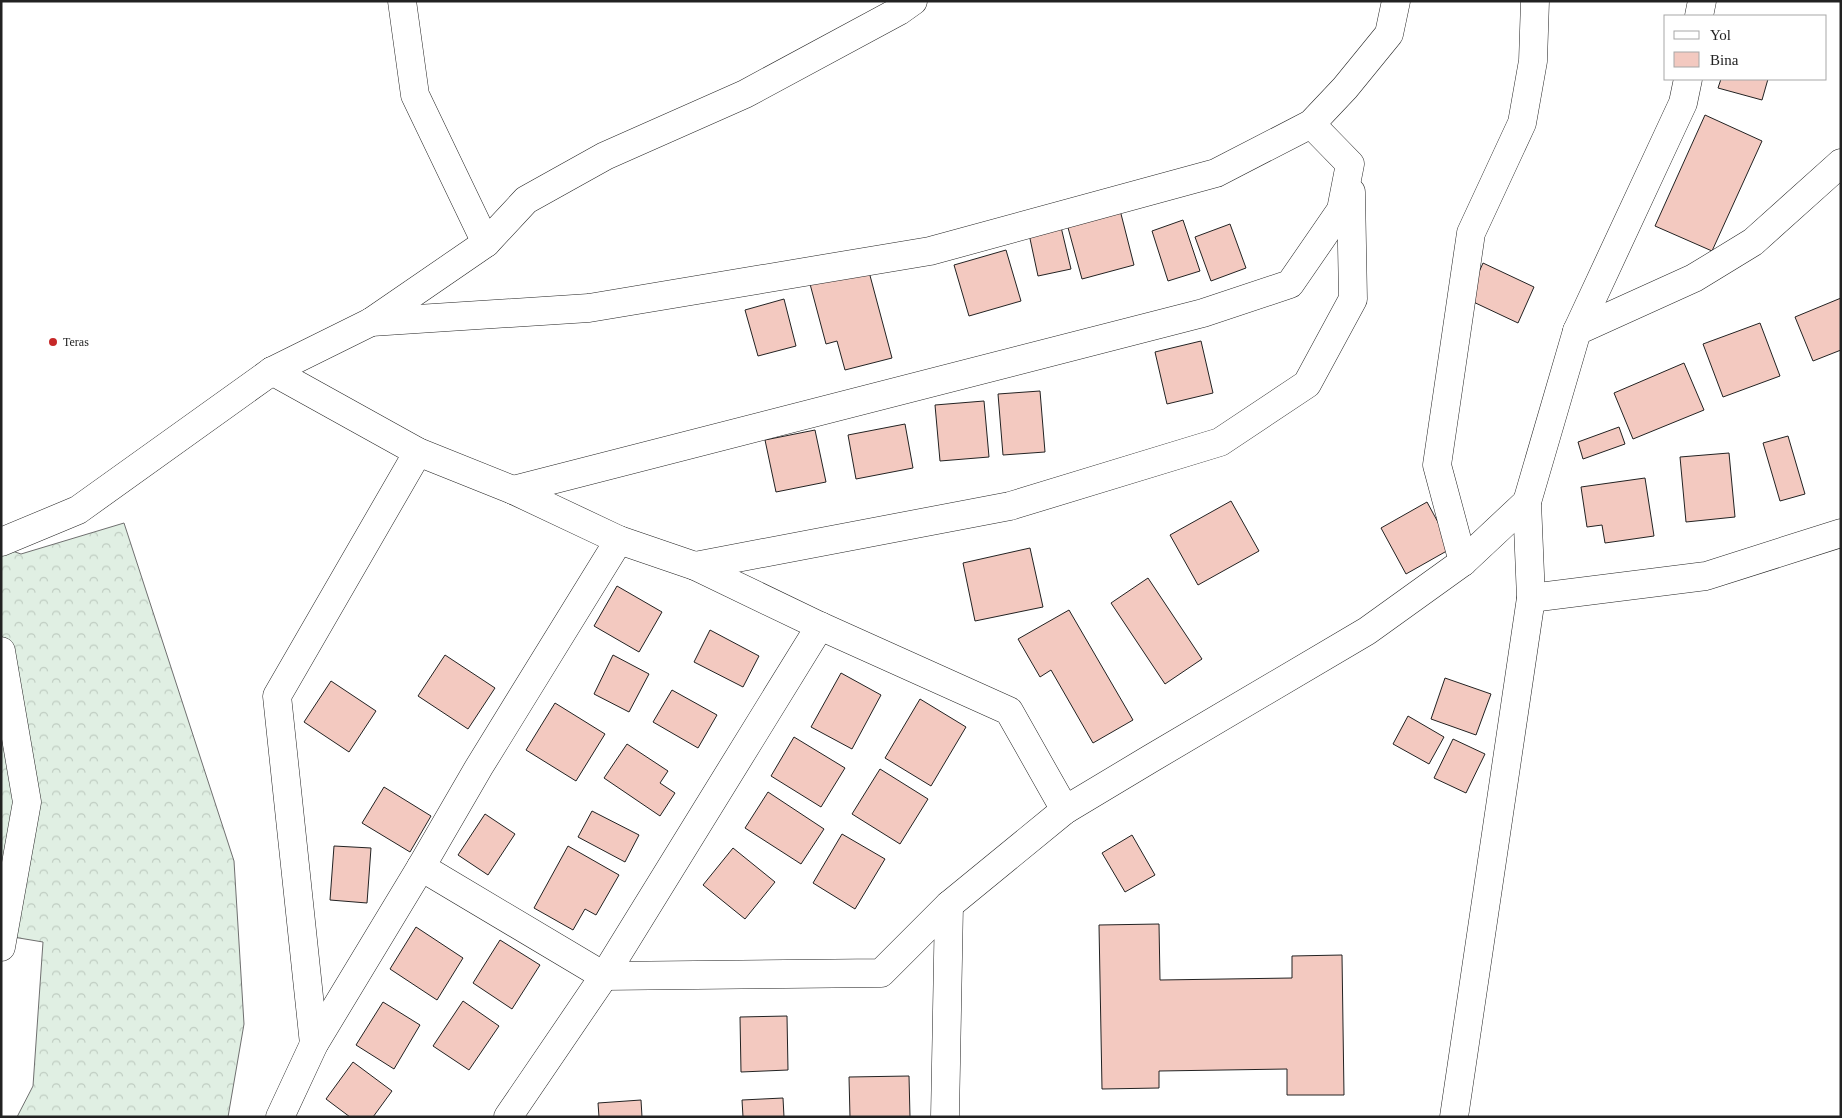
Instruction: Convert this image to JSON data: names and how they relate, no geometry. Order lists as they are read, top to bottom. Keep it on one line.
{"places":["Teras"],"legend":["Yol","Bina"]}
